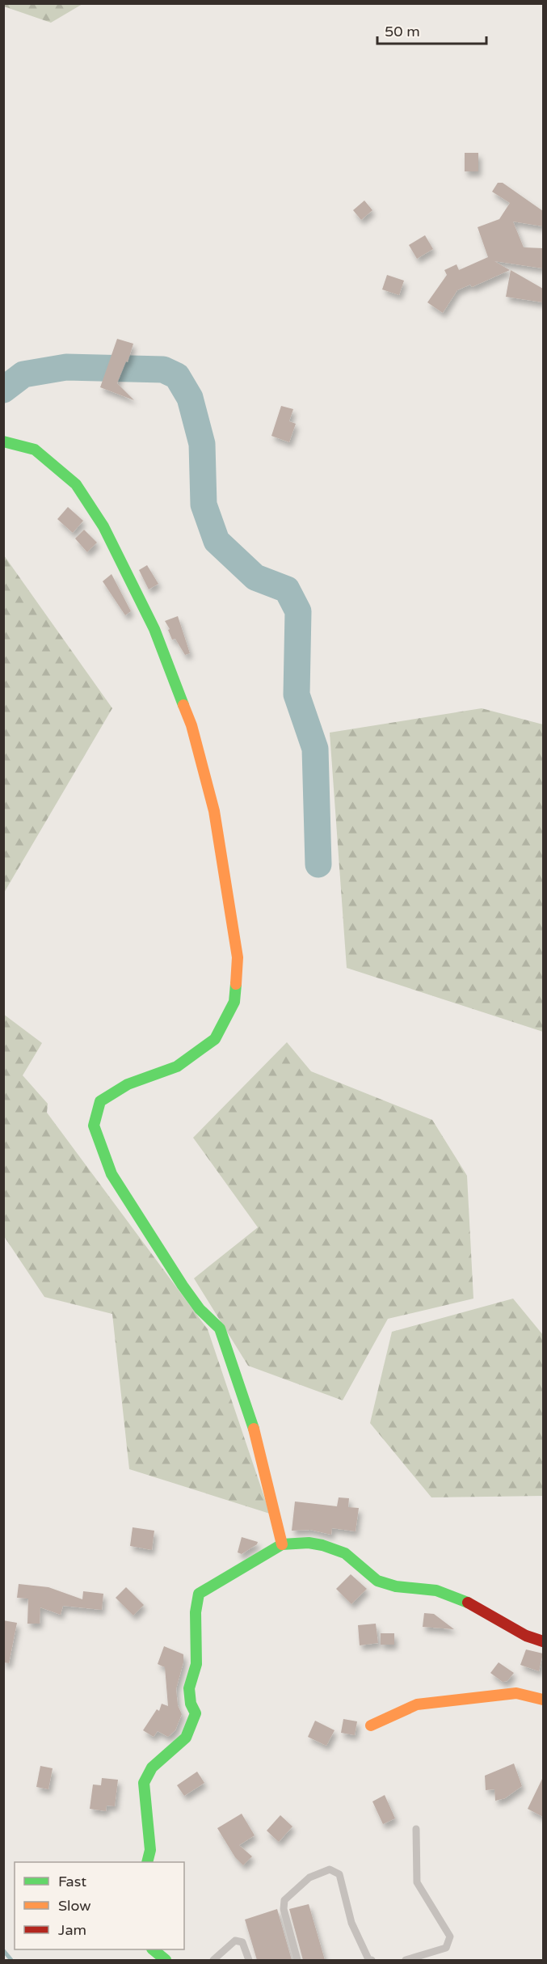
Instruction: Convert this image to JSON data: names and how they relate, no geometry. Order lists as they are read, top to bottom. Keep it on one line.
{"legend":["Fast","Slow","Jam"],"scale_bar":"50 m"}
